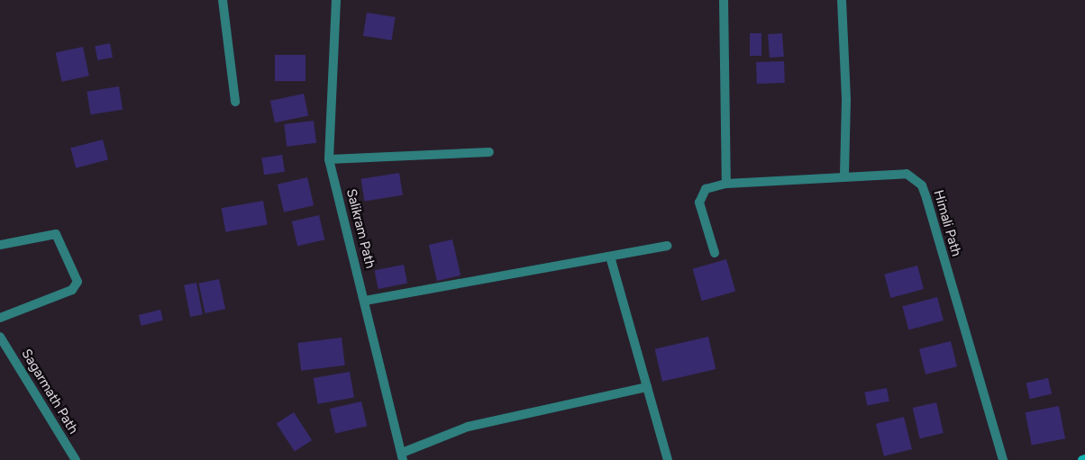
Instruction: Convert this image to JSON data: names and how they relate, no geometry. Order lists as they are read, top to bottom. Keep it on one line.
{"streets":{"street":["Himali Path","Salikram Path","Sagarmath Path"]}}
